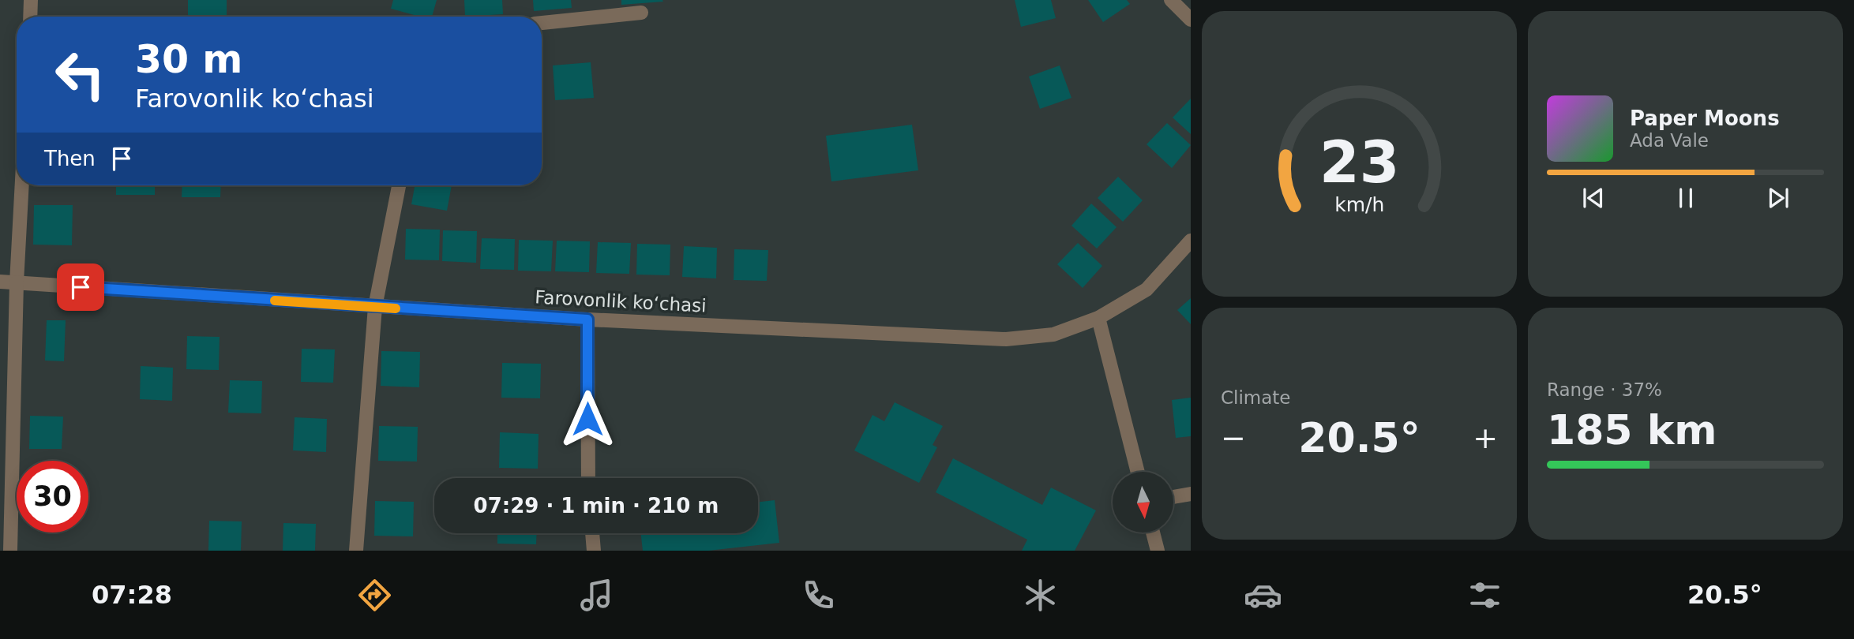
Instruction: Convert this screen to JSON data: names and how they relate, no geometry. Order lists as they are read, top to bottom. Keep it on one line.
{"streets":{"street":["Farovonlik koʻchasi"]},"north":"bottom","page":{"turn":["30 m","Farovonlik koʻchasi"],"song":["Paper Moons","Ada Vale"],"then":"Then","tile":["Climate",["Range · 37%","185 km"]],"heat":["−","20.5°","+"],"limit":"30","trip":"07:29 · 1 min · 210 m","tabs":["07:28","20.5°"],"gauge":["23","km/h"]}}
